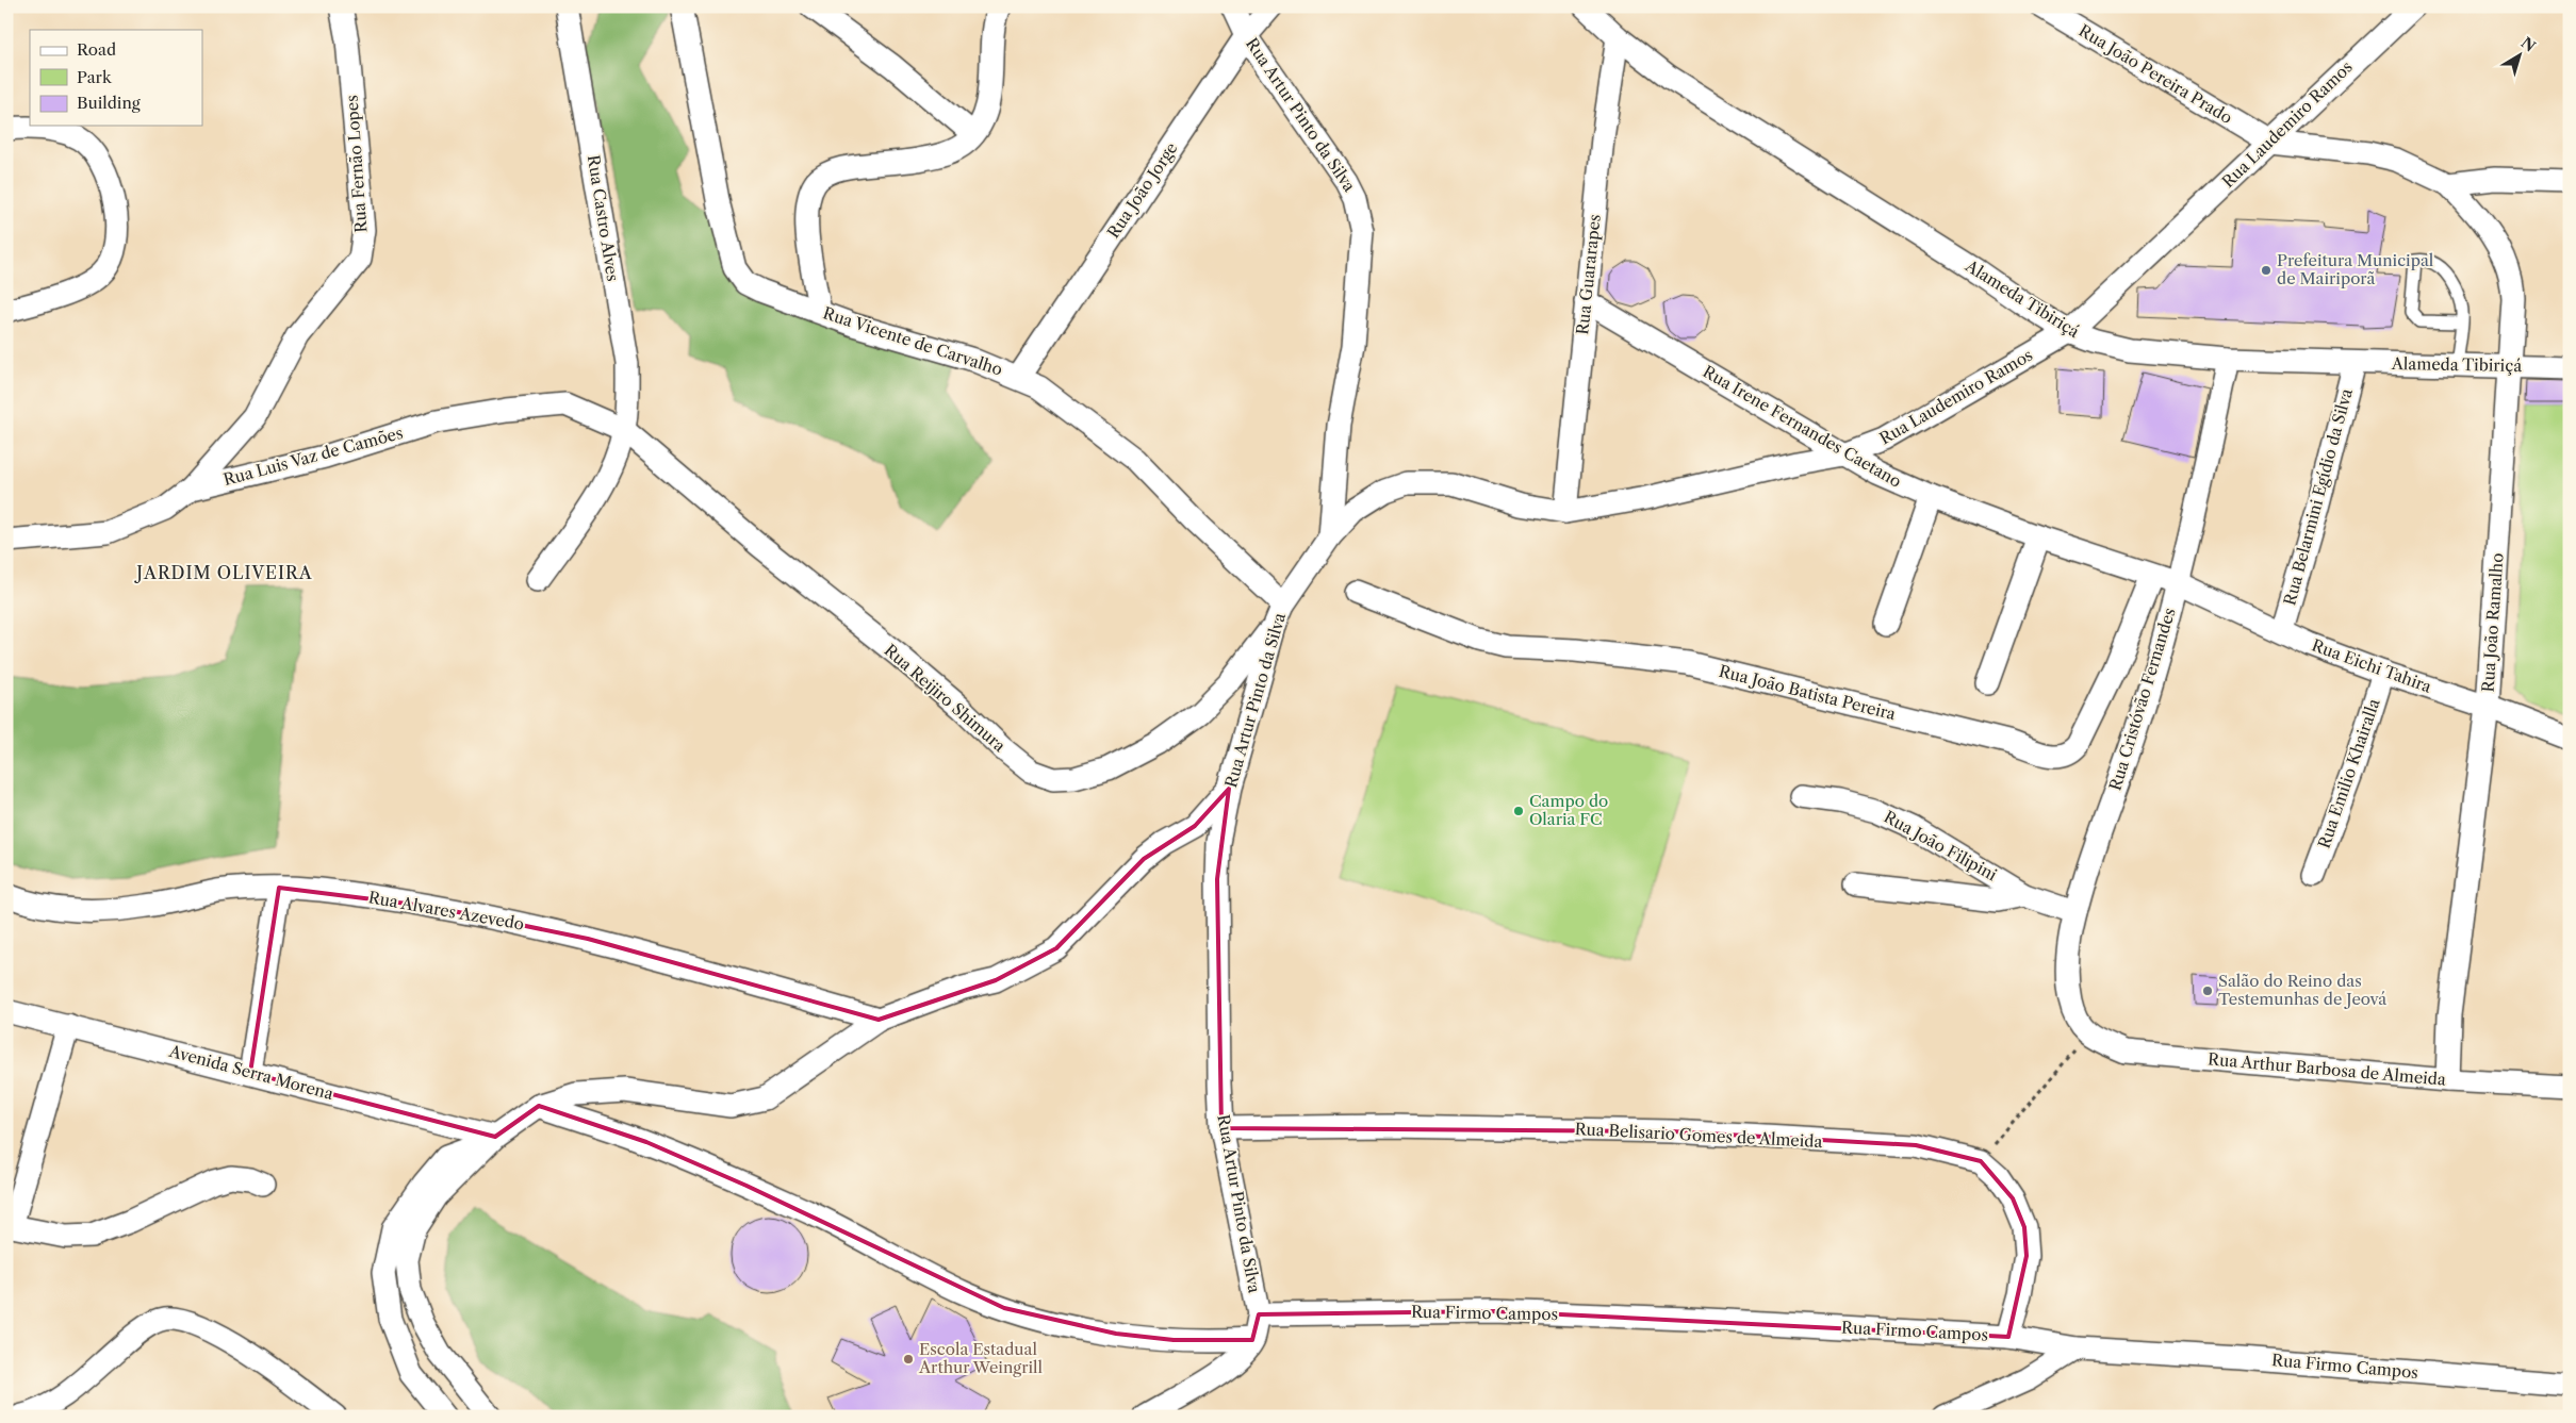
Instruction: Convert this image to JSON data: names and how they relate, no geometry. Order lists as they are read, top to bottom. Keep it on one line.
{"streets":{"street":["Rua João Pereira Prado","Rua Artur Pinto da Silva","Rua Laudemiro Ramos","Rua Fernão Lopes","Rua João Jorge","Rua Castro Alves","Rua Guararapes","Alameda Tibiriçá","Rua Vicente de Carvalho","Rua Irene Fernandes Caetano","Rua Luis Vaz de Camões","Rua Belarmini Egídio da Silva","Rua João Ramalho","Rua Eichi Tahira","Rua João Batista Pereira","Rua Reijiro Shimura","Rua Cristóvão Fernandes","Rua Emilio Khairalla","Rua João Filipini","Rua Alvares Azevedo","Rua Arthur Barbosa de Almeida","Avenida Serra Morena","Rua Belisario Gomes de Almeida","Rua Firmo Campos"]},"crossings":[["Rua João Pereira Prado","Rua Laudemiro Ramos"],["Rua Artur Pinto da Silva","Rua Laudemiro Ramos"],["Rua Artur Pinto da Silva","Rua João Jorge"],["Rua Artur Pinto da Silva","Rua Vicente de Carvalho"],["Rua Artur Pinto da Silva","Rua Reijiro Shimura"],["Rua Artur Pinto da Silva","Rua Belisario Gomes de Almeida"],["Rua Artur Pinto da Silva","Rua Firmo Campos"],["Rua Laudemiro Ramos","Rua Guararapes"],["Rua Laudemiro Ramos","Alameda Tibiriçá"],["Rua Laudemiro Ramos","Rua Irene Fernandes Caetano"],["Rua Fernão Lopes","Rua Luis Vaz de Camões"],["Rua João Jorge","Rua Vicente de Carvalho"],["Rua Castro Alves","Rua Luis Vaz de Camões"],["Rua Castro Alves","Rua Reijiro Shimura"],["Rua Guararapes","Alameda Tibiriçá"],["Rua Guararapes","Rua Irene Fernandes Caetano"],["Alameda Tibiriçá","Rua Belarmini Egídio da Silva"],["Alameda Tibiriçá","Rua João Ramalho"],["Alameda Tibiriçá","Rua Cristóvão Fernandes"],["Rua Vicente de Carvalho","Rua Reijiro Shimura"],["Rua Irene Fernandes Caetano","Rua Eichi Tahira"],["Rua Irene Fernandes Caetano","Rua João Batista Pereira"],["Rua Irene Fernandes Caetano","Rua Cristóvão Fernandes"],["Rua Luis Vaz de Camões","Rua Reijiro Shimura"],["Rua Belarmini Egídio da Silva","Rua Eichi Tahira"],["Rua João Ramalho","Rua Eichi Tahira"],["Rua João Ramalho","Rua Arthur Barbosa de Almeida"],["Rua Eichi Tahira","Rua Cristóvão Fernandes"],["Rua Eichi Tahira","Rua Emilio Khairalla"],["Rua Cristóvão Fernandes","Rua João Filipini"],["Rua Cristóvão Fernandes","Rua Arthur Barbosa de Almeida"]],"districts":["JARDIM OLIVEIRA"],"places":["Prefeitura Municipal de Mairiporã","Campo do Olaria FC","Salão do Reino das Testemunhas de Jeová","Escola Estadual Arthur Weingrill"],"legend":["Road","Park","Building"],"north":"top right"}
